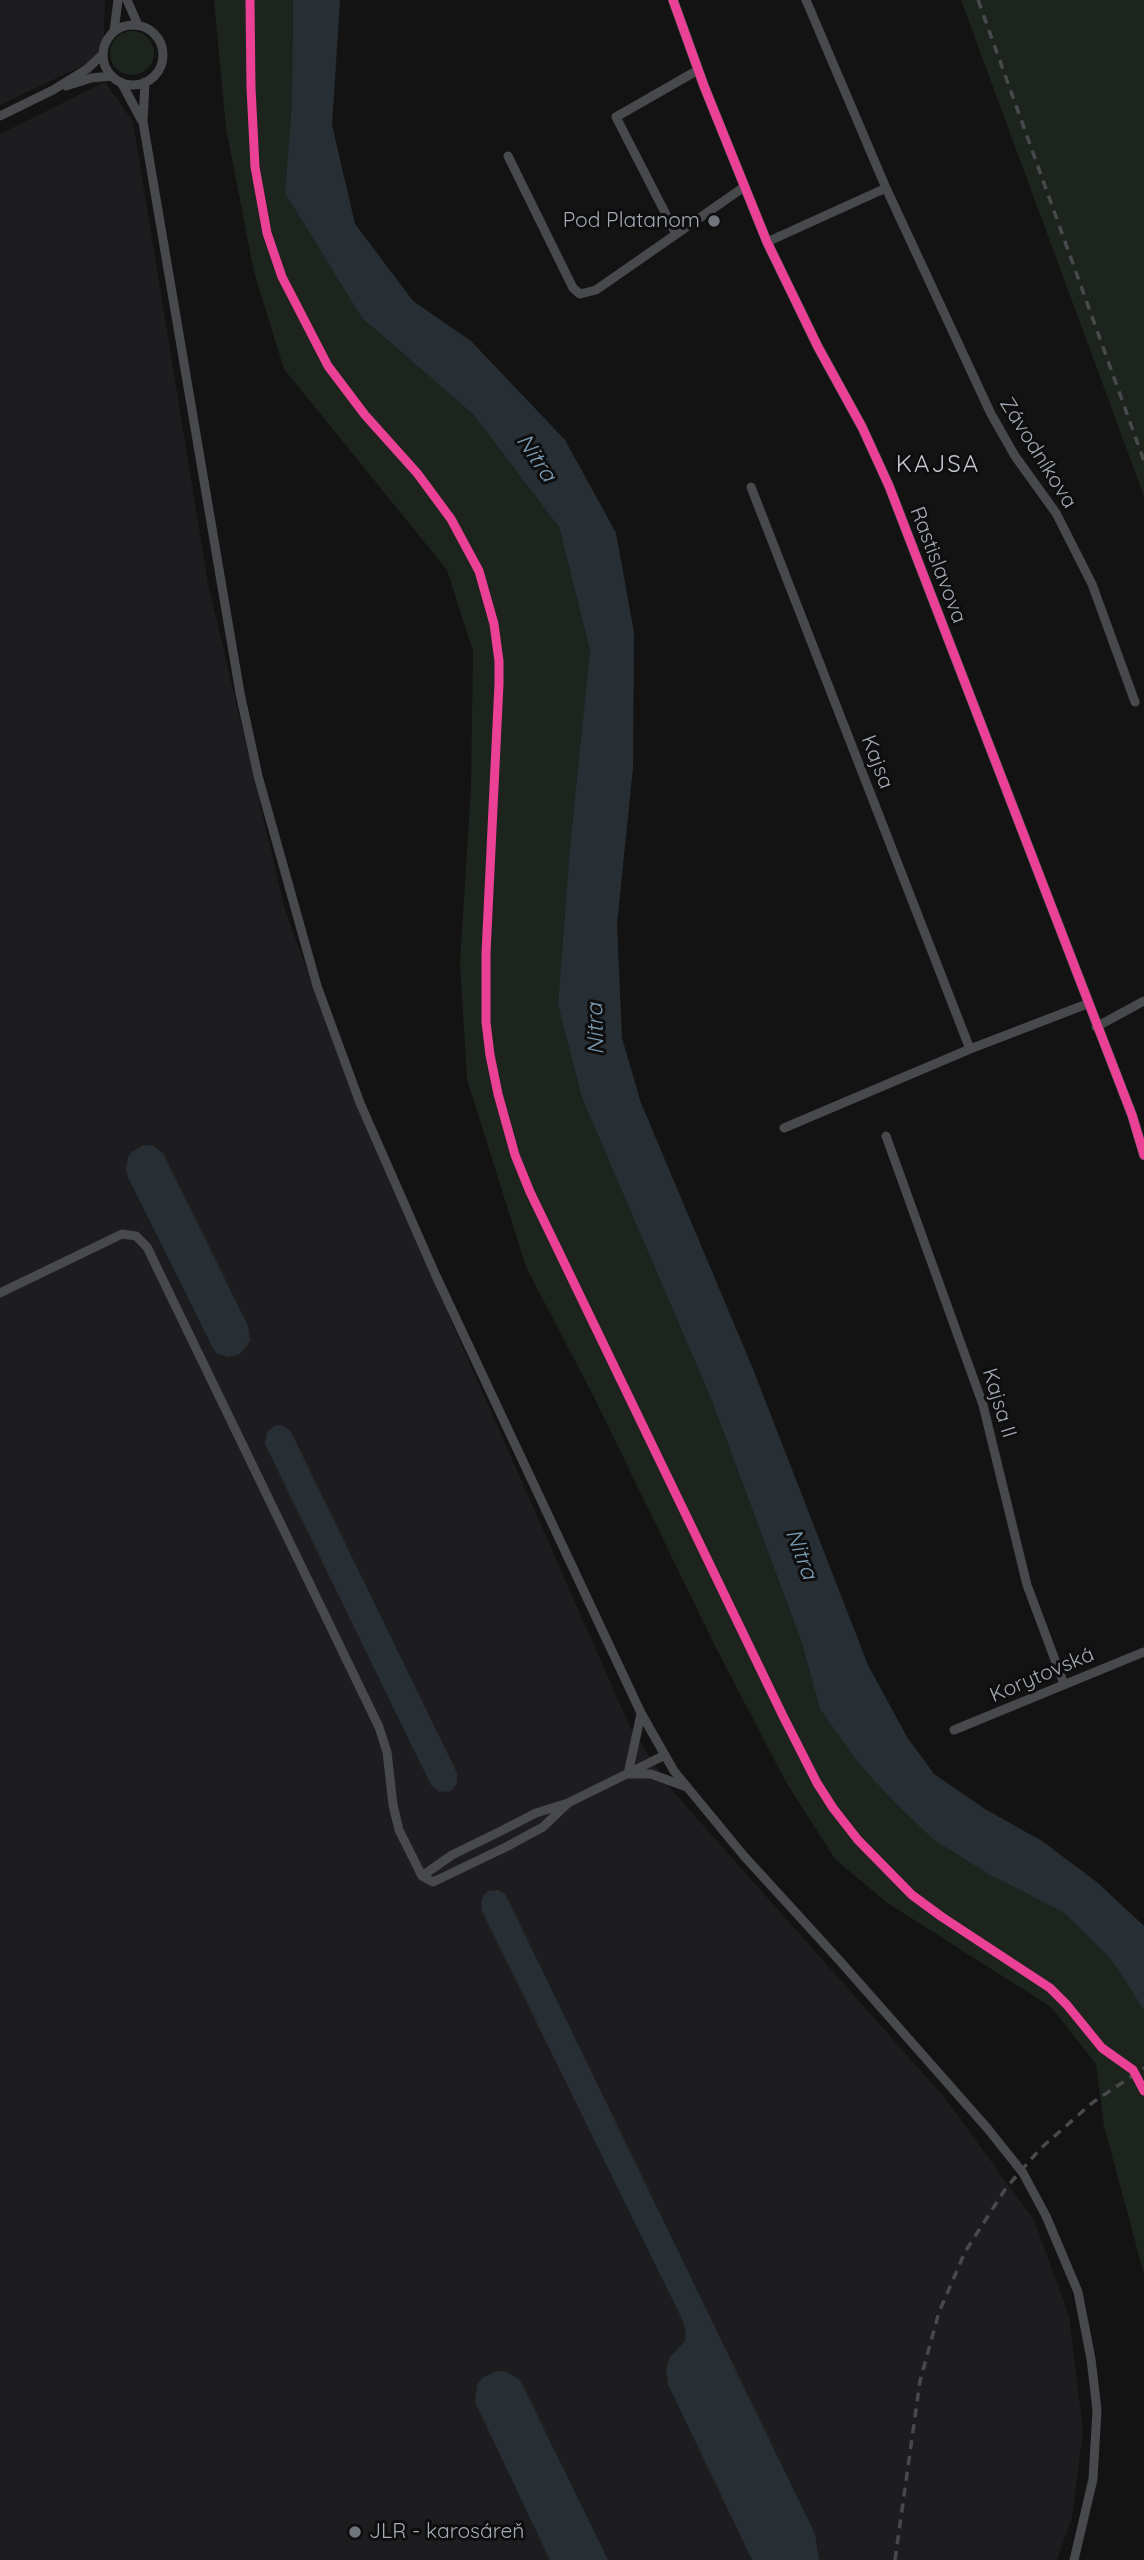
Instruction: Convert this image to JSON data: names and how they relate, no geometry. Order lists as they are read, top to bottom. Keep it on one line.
{"streets":{"street":["Závodníkova","Rastislavova","Kajsa","Kajsa II","Korytovská"]},"crossings":[["Kajsa II","Korytovská"]],"districts":["KAJSA"],"water":["Nitra"],"places":["Pod Platanom","JLR - karosáreň"]}
